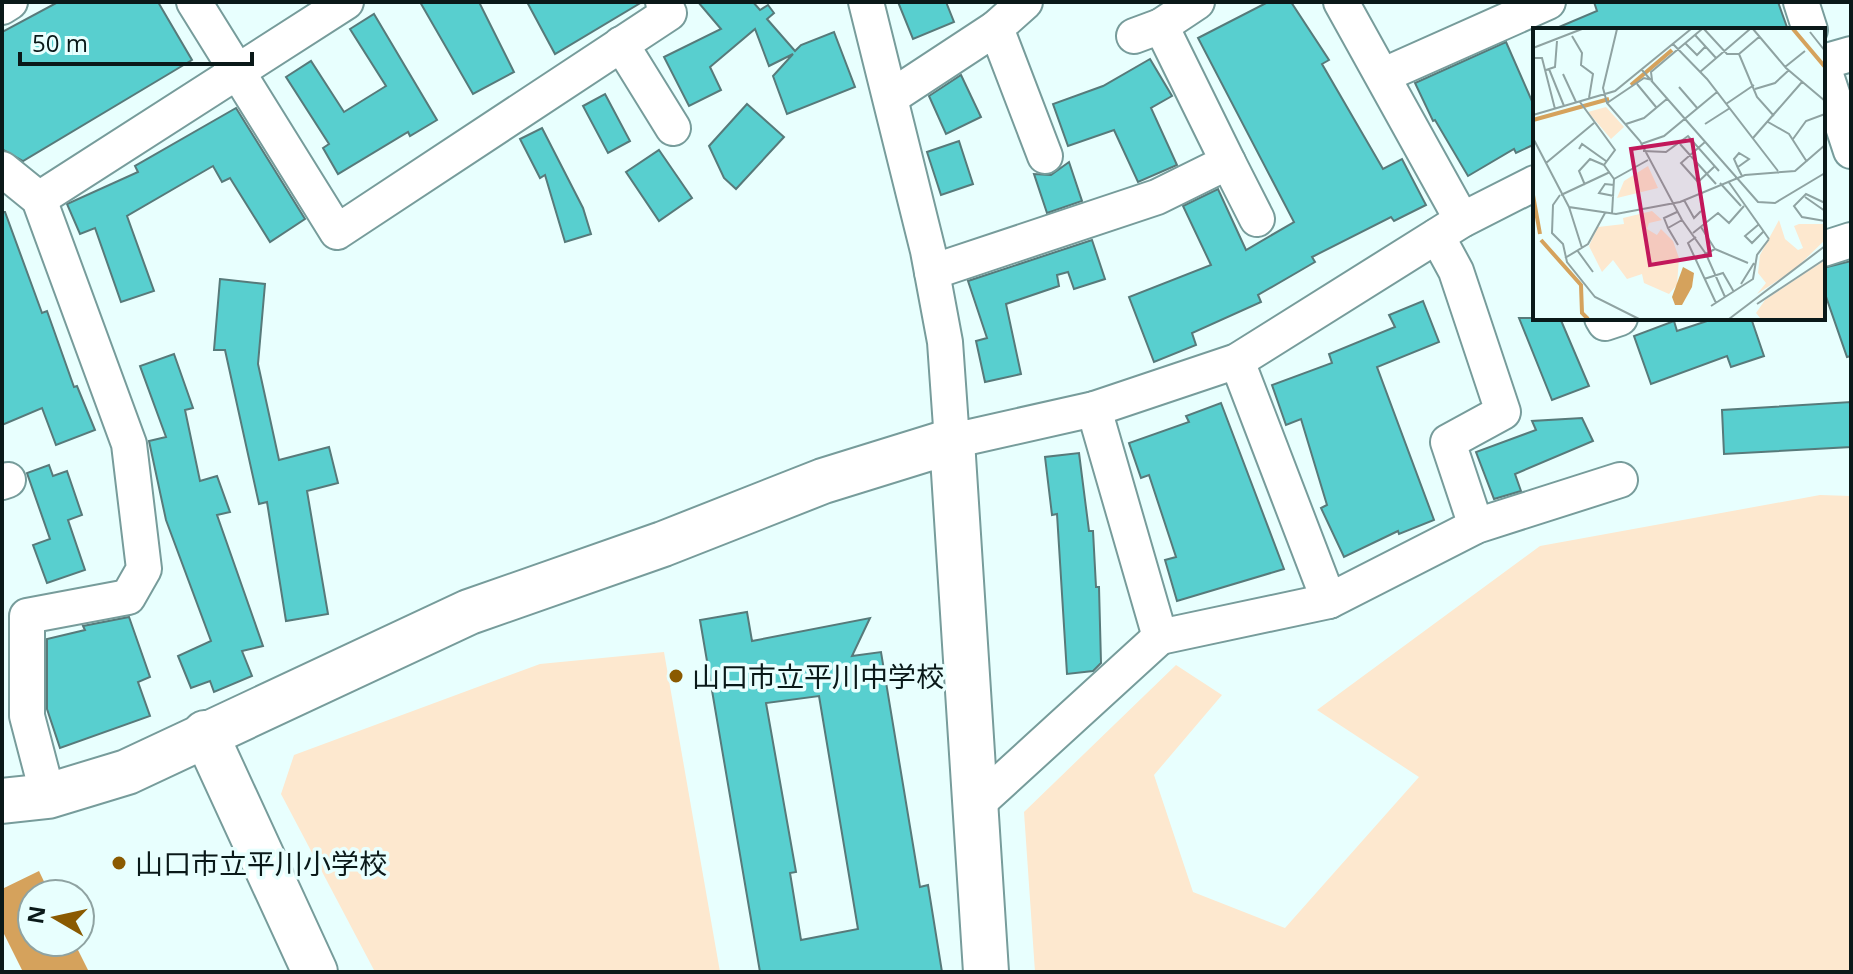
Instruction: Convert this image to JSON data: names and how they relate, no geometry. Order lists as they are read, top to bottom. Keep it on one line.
{"places":["山口市立平川中学校","山口市立平川小学校"],"scale_bar":"50 m","north":"left"}
